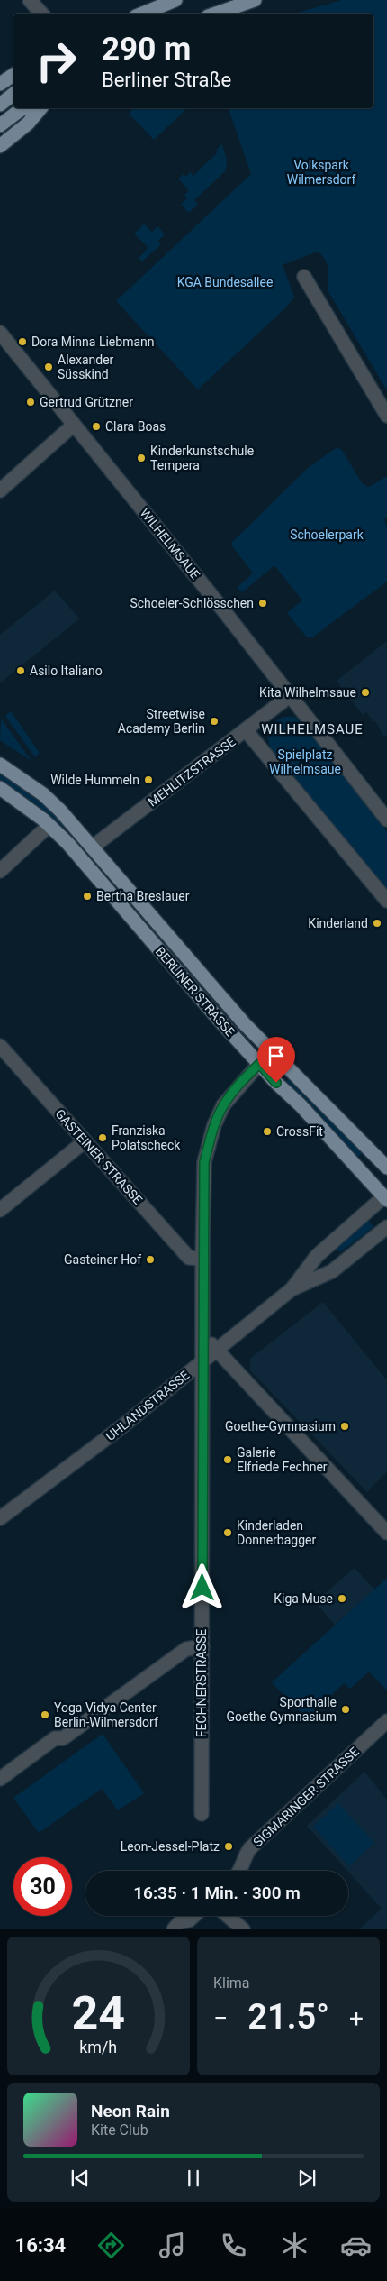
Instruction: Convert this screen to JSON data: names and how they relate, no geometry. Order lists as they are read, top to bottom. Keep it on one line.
{"streets":{"main road":["BERLINER STRASSE"],"street":["WILHELMSAUE","MEHLITZSTRASSE","GASTEINER STRASSE","UHLANDSTRASSE","FECHNERSTRASSE","SIGMARINGER STRASSE"]},"crossings":[["WILHELMSAUE","MEHLITZSTRASSE"],["MEHLITZSTRASSE","BERLINER STRASSE"],["BERLINER STRASSE","UHLANDSTRASSE"],["BERLINER STRASSE","FECHNERSTRASSE"],["GASTEINER STRASSE","FECHNERSTRASSE"],["UHLANDSTRASSE","FECHNERSTRASSE"]],"districts":["WILHELMSAUE"],"parks":["Volkspark Wilmersdorf","KGA Bundesallee","Schoelerpark","Spielplatz Wilhelmsaue"],"places":["Dora Minna Liebmann","Alexander Süsskind","Gertrud Grützner","Clara Boas","Kinderkunstschule Tempera","Schoeler-Schlösschen","Asilo Italiano","Kita Wilhelmsaue","Streetwise Academy Berlin","Wilde Hummeln","Bertha Breslauer","Kinderland","CrossFit","Franziska Polatscheck","Gasteiner Hof","Goethe-Gymnasium","Galerie Elfriede Fechner","Kinderladen Donnerbagger","Kiga Muse","Sporthalle Goethe Gymnasium","Yoga Vidya Center Berlin-Wilmersdorf","Leon-Jessel-Platz"],"page":{"turn":["290 m","Berliner Straße"],"limit":"30","trip":"16:35 · 1 Min. · 300 m","tile":"Klima","heat":["−","21.5°","+"],"song":["Neon Rain","Kite Club"],"tabs":"16:34","gauge":["24","km/h"]}}
